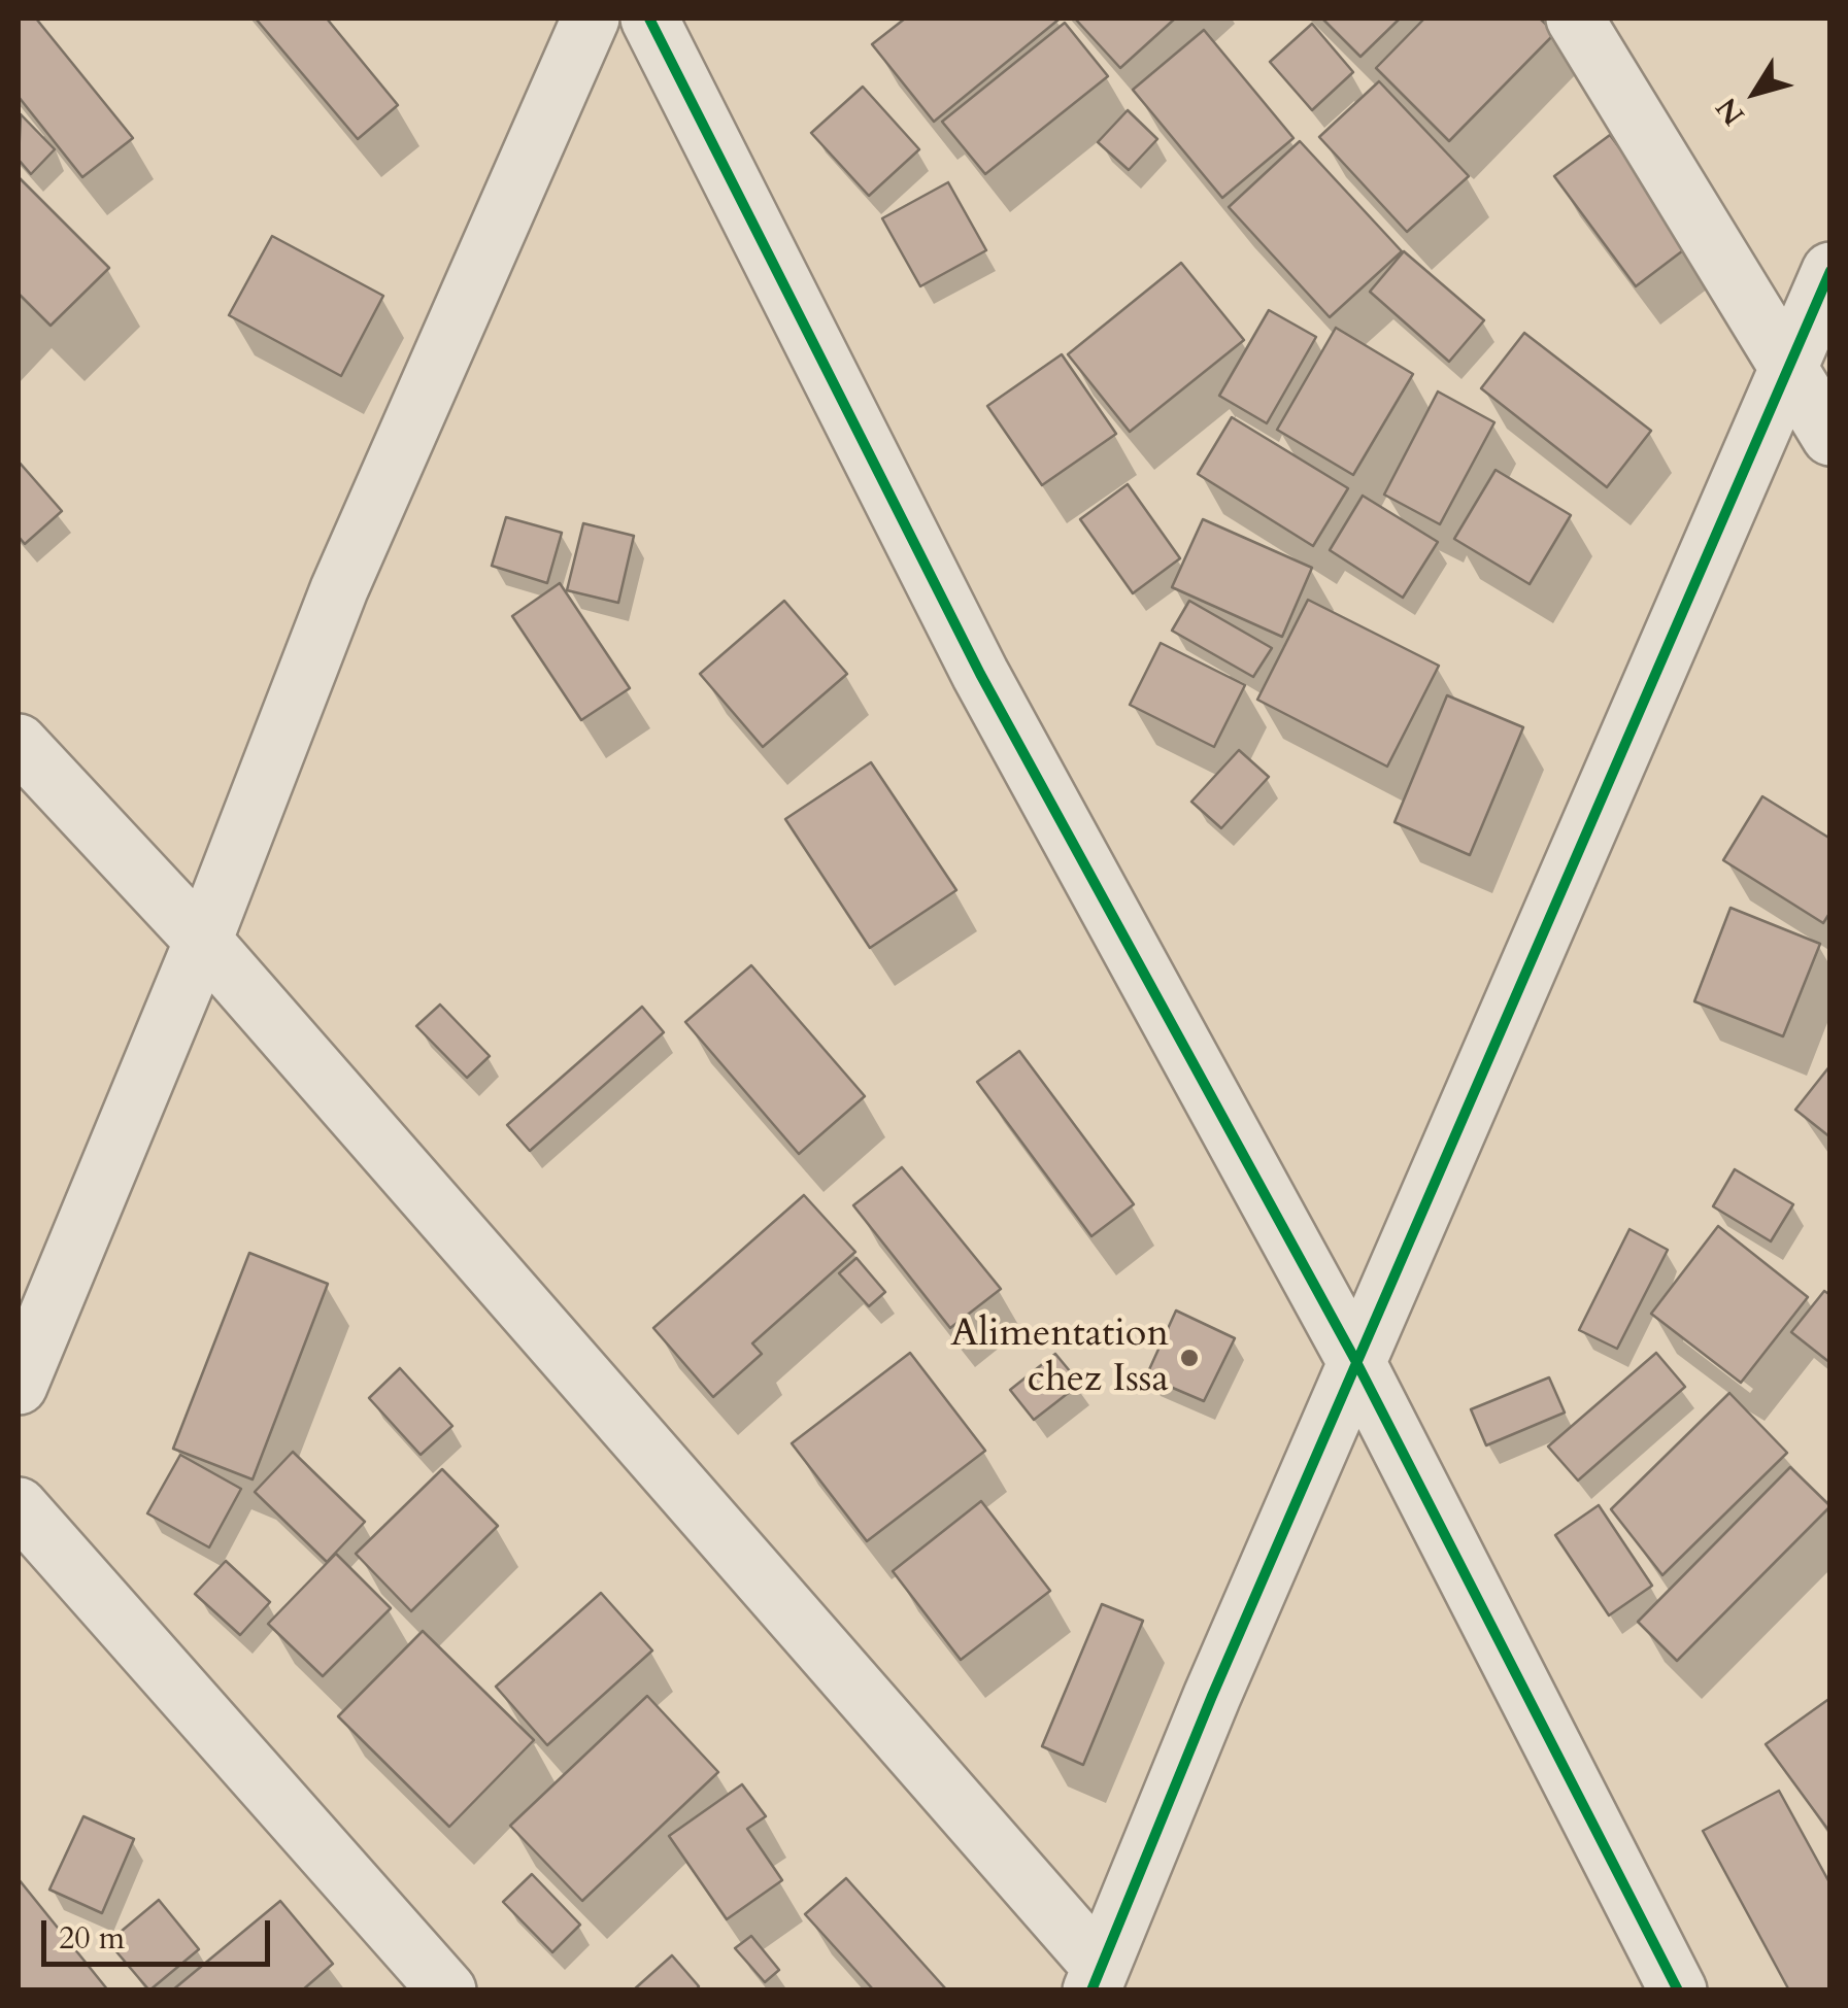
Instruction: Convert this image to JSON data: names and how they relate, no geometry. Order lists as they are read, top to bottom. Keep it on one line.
{"places":["Alimentation chez Issa"],"scale_bar":"20 m","north":"bottom left"}
